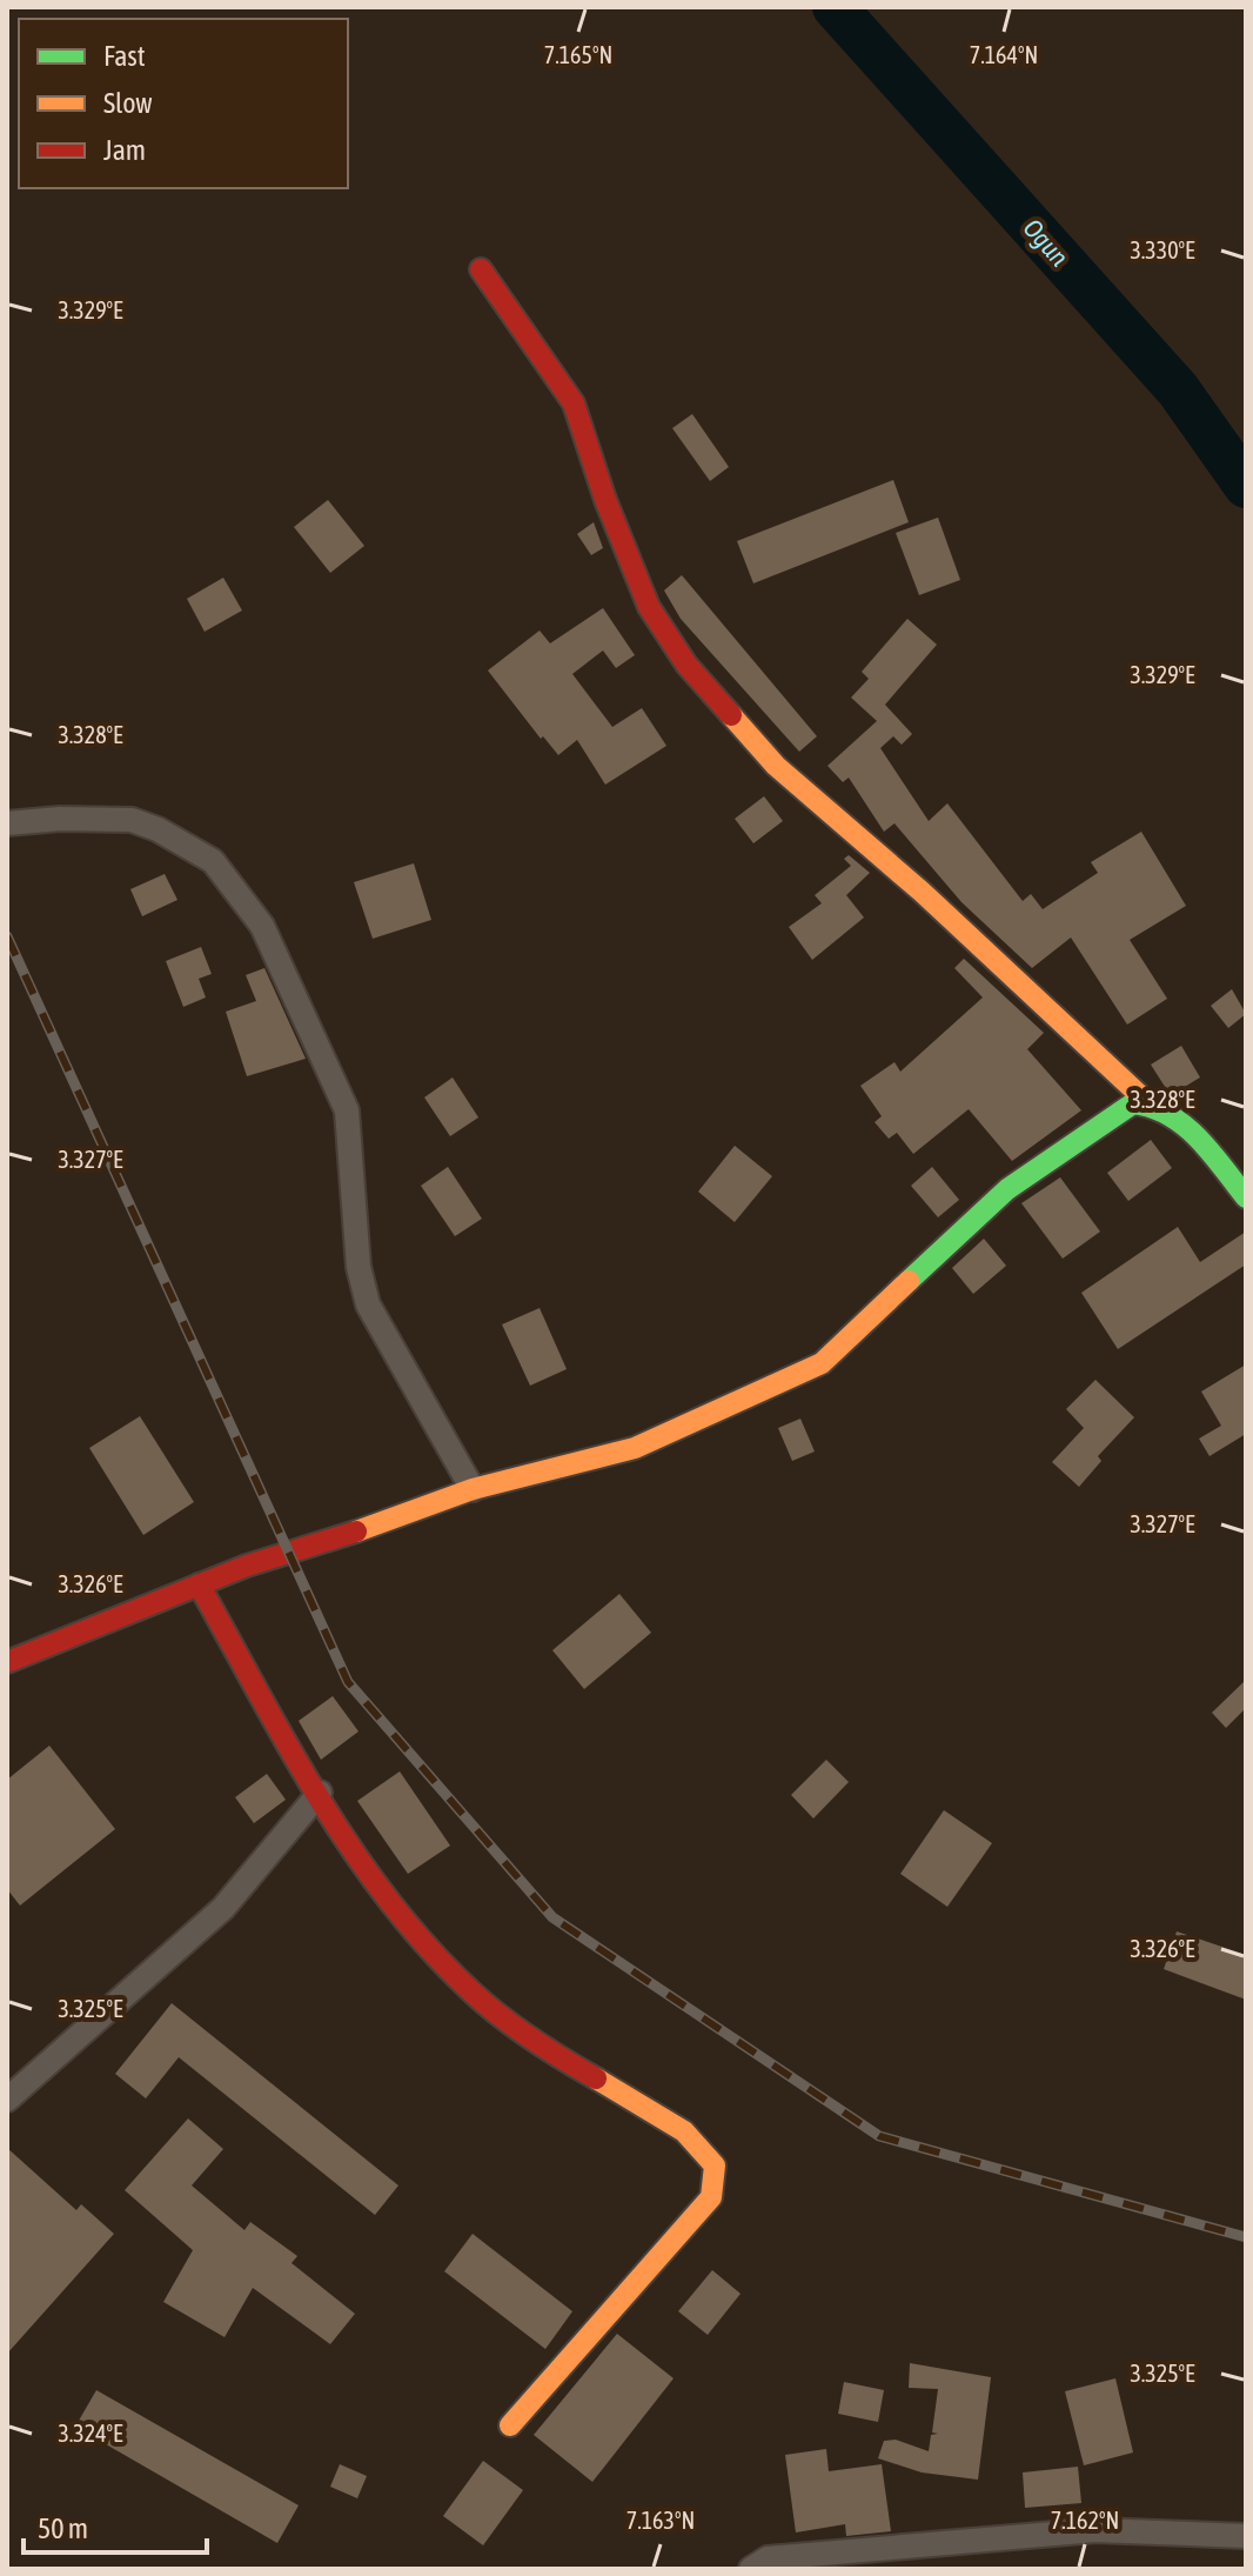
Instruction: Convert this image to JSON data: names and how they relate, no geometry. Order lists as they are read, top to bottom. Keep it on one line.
{"water":["Ogun"],"legend":["Fast","Slow","Jam"],"scale_bar":"50 m","coordinates":["7.165°N","7.164°N","3.330°E","3.329°E","3.328°E","3.327°E","3.326°E","3.325°E","3.324°E","7.163°N","7.162°N"]}
